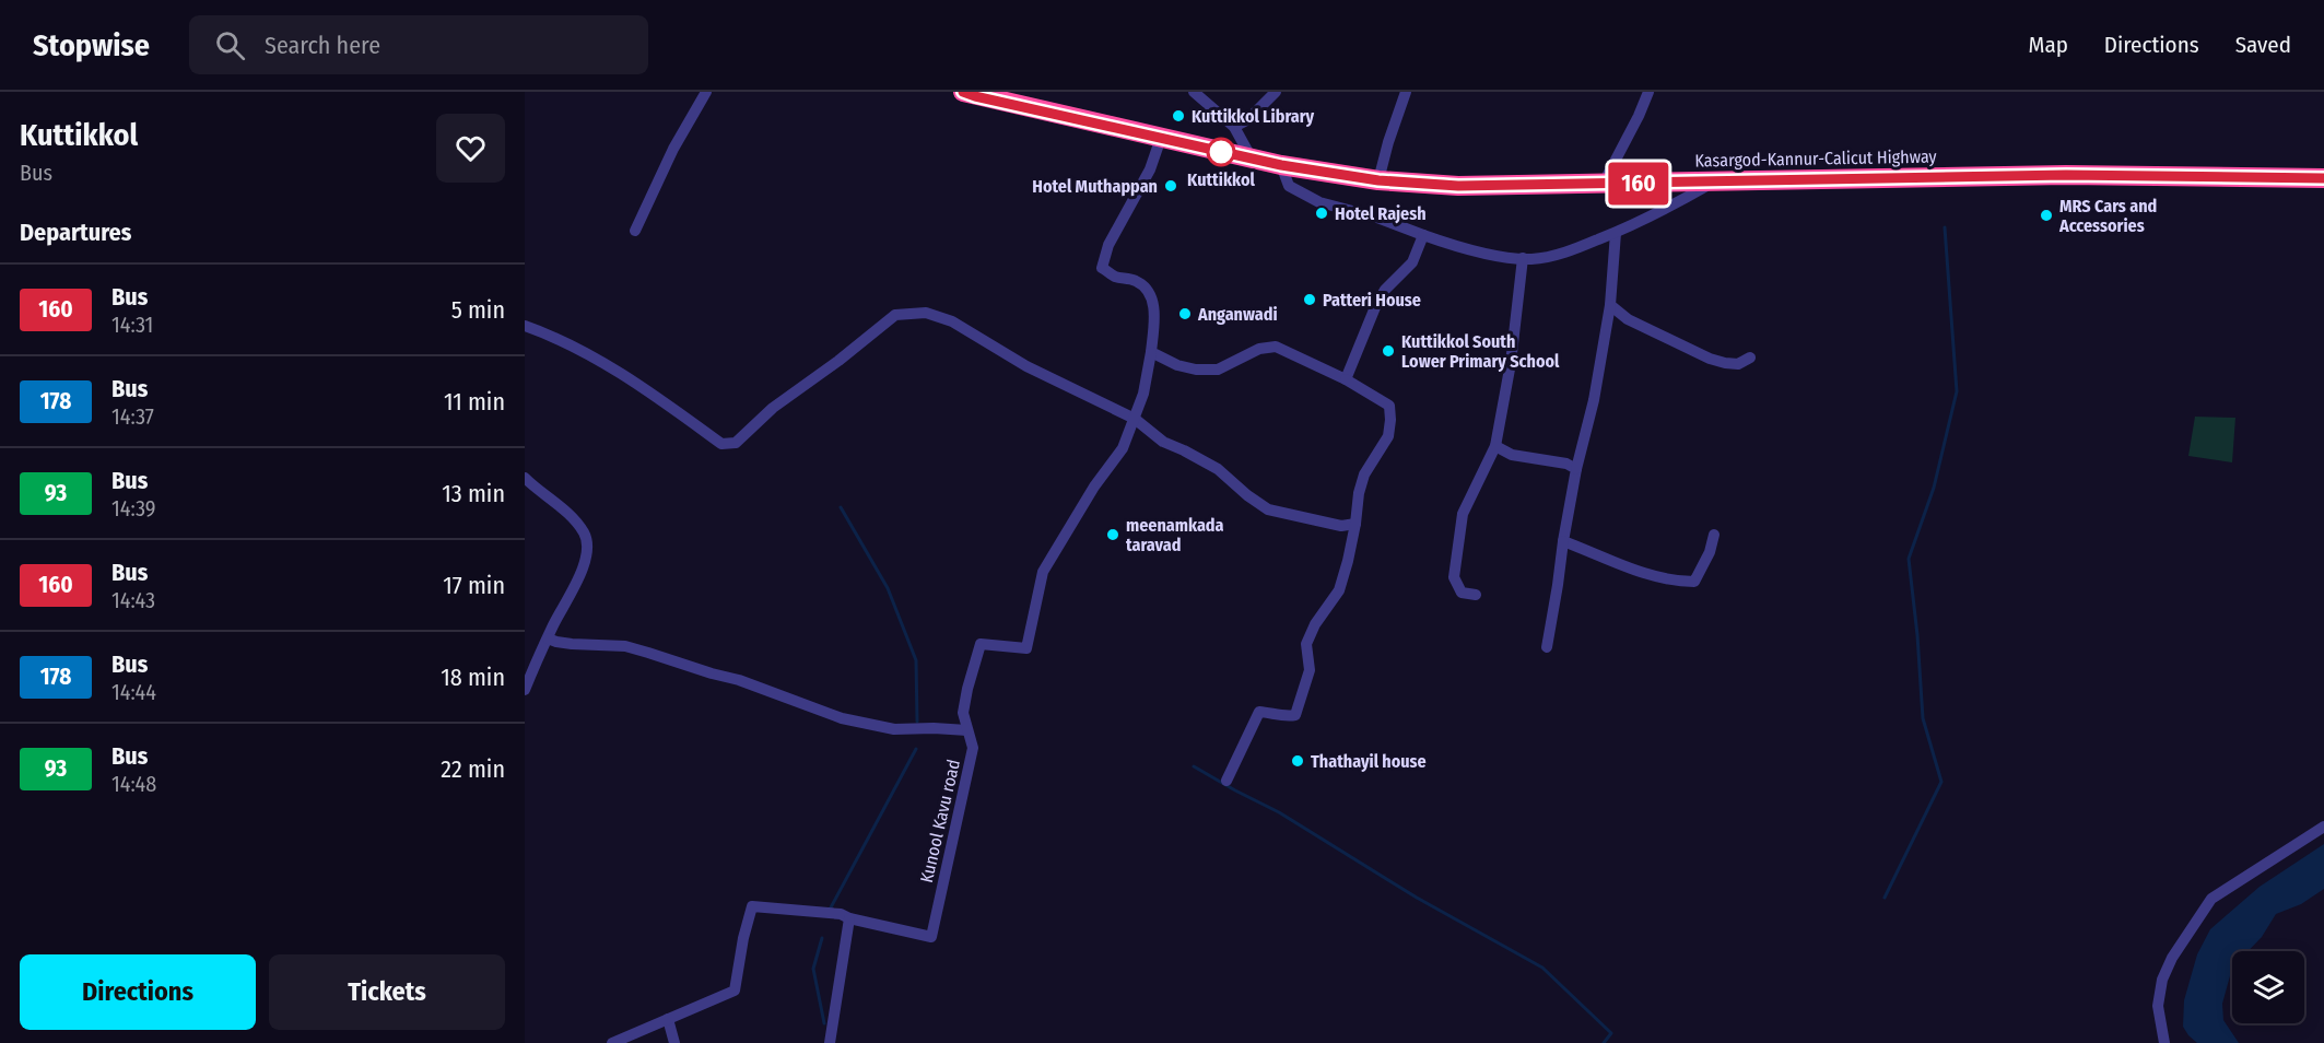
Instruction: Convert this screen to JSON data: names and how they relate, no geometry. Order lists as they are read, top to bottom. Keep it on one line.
{"streets":{"highway":["Kasargod-Kannur-Calicut Highway"],"street":["Kunool Kavu road"]},"crossings":[["Kasargod-Kannur-Calicut Highway","Kunool Kavu road"]],"places":["Kuttikkol Library","Kuttikkol","Hotel Muthappan","Hotel Rajesh","MRS Cars and Accessories","Patteri House","Anganwadi","Kuttikkol South Lower Primary School","meenamkada taravad","Thathayil house"],"lines":["bus line 160"],"page":{"header":"Stopwise","search":"Search here","nav":["Map","Directions","Saved"],"heading":[["Kuttikkol","Bus"],"Departures"],"on_map":"160","list":[{"mark":"160","name":"Bus","note":"14:31","value":"5 min"},{"mark":"178","name":"Bus","note":"14:37","value":"11 min"},{"mark":"93","name":"Bus","note":"14:39","value":"13 min"},{"mark":"160","name":"Bus","note":"14:43","value":"17 min"},{"mark":"178","name":"Bus","note":"14:44","value":"18 min"},{"mark":"93","name":"Bus","note":"14:48","value":"22 min"}],"buttons":["Directions","Tickets"]}}
